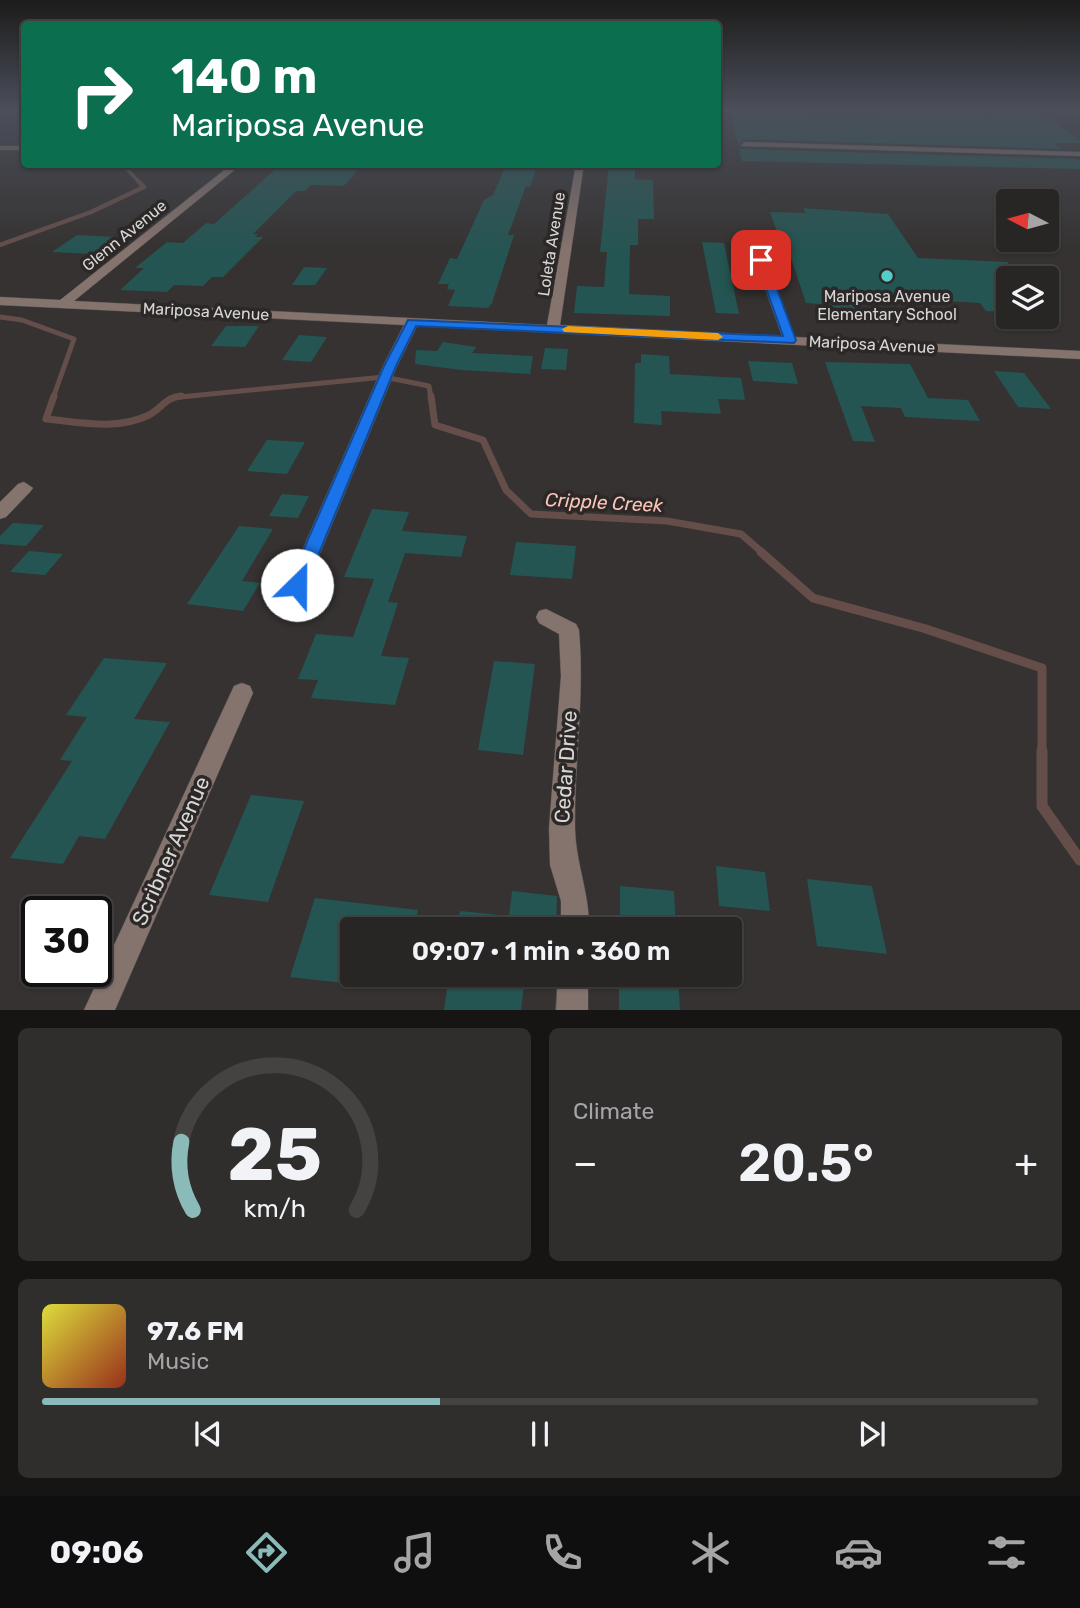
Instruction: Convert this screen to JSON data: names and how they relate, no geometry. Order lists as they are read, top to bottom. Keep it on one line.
{"streets":{"street":["Glenn Avenue","Loleta Avenue","Mariposa Avenue","Cedar Drive","Scribner Avenue"]},"crossings":[["Glenn Avenue","Mariposa Avenue"],["Loleta Avenue","Mariposa Avenue"]],"water":["Cripple Creek"],"places":["Mariposa Avenue Elementary School"],"north":"left","page":{"turn":["140 m","Mariposa Avenue"],"limit":"30","trip":"09:07 · 1 min · 360 m","tile":"Climate","heat":["−","20.5°","+"],"song":["97.6 FM","Music"],"tabs":"09:06","gauge":["25","km/h"]}}
